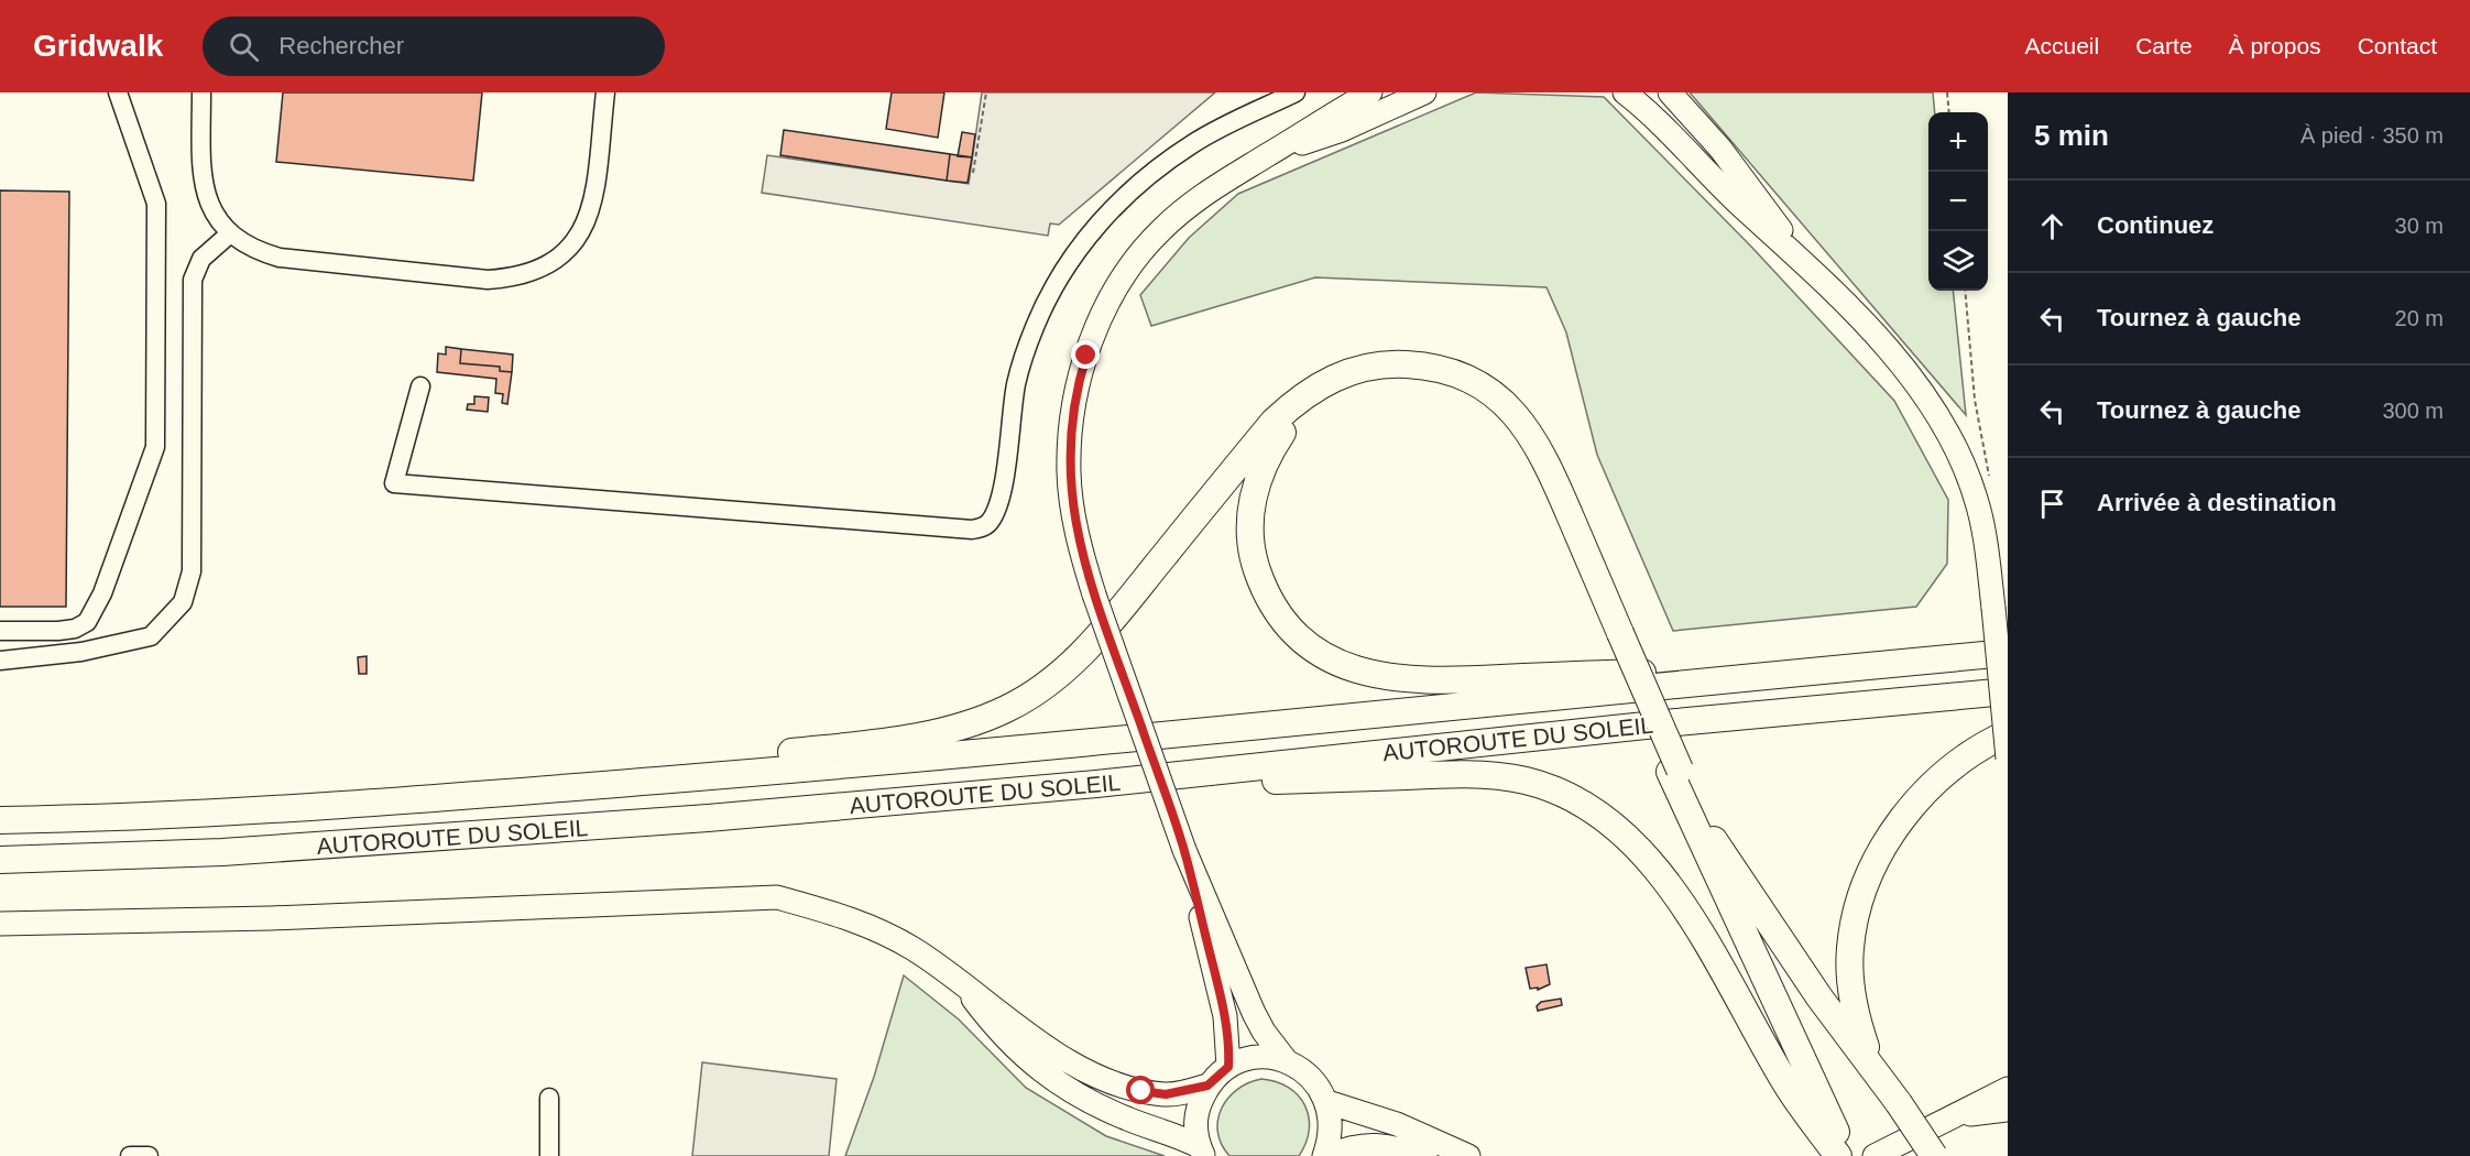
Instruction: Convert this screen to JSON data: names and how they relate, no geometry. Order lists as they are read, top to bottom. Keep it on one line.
{"streets":{"highway":["AUTOROUTE DU SOLEIL"]},"page":{"header":"Gridwalk","search":"Rechercher","nav":["Accueil","Carte","À propos","Contact"],"heading":["5 min","À pied · 350 m"],"map_buttons":["+","−"],"list":[["Continuez","30 m"],["Tournez à gauche","20 m"],["Tournez à gauche","300 m"],"Arrivée à destination"]}}
